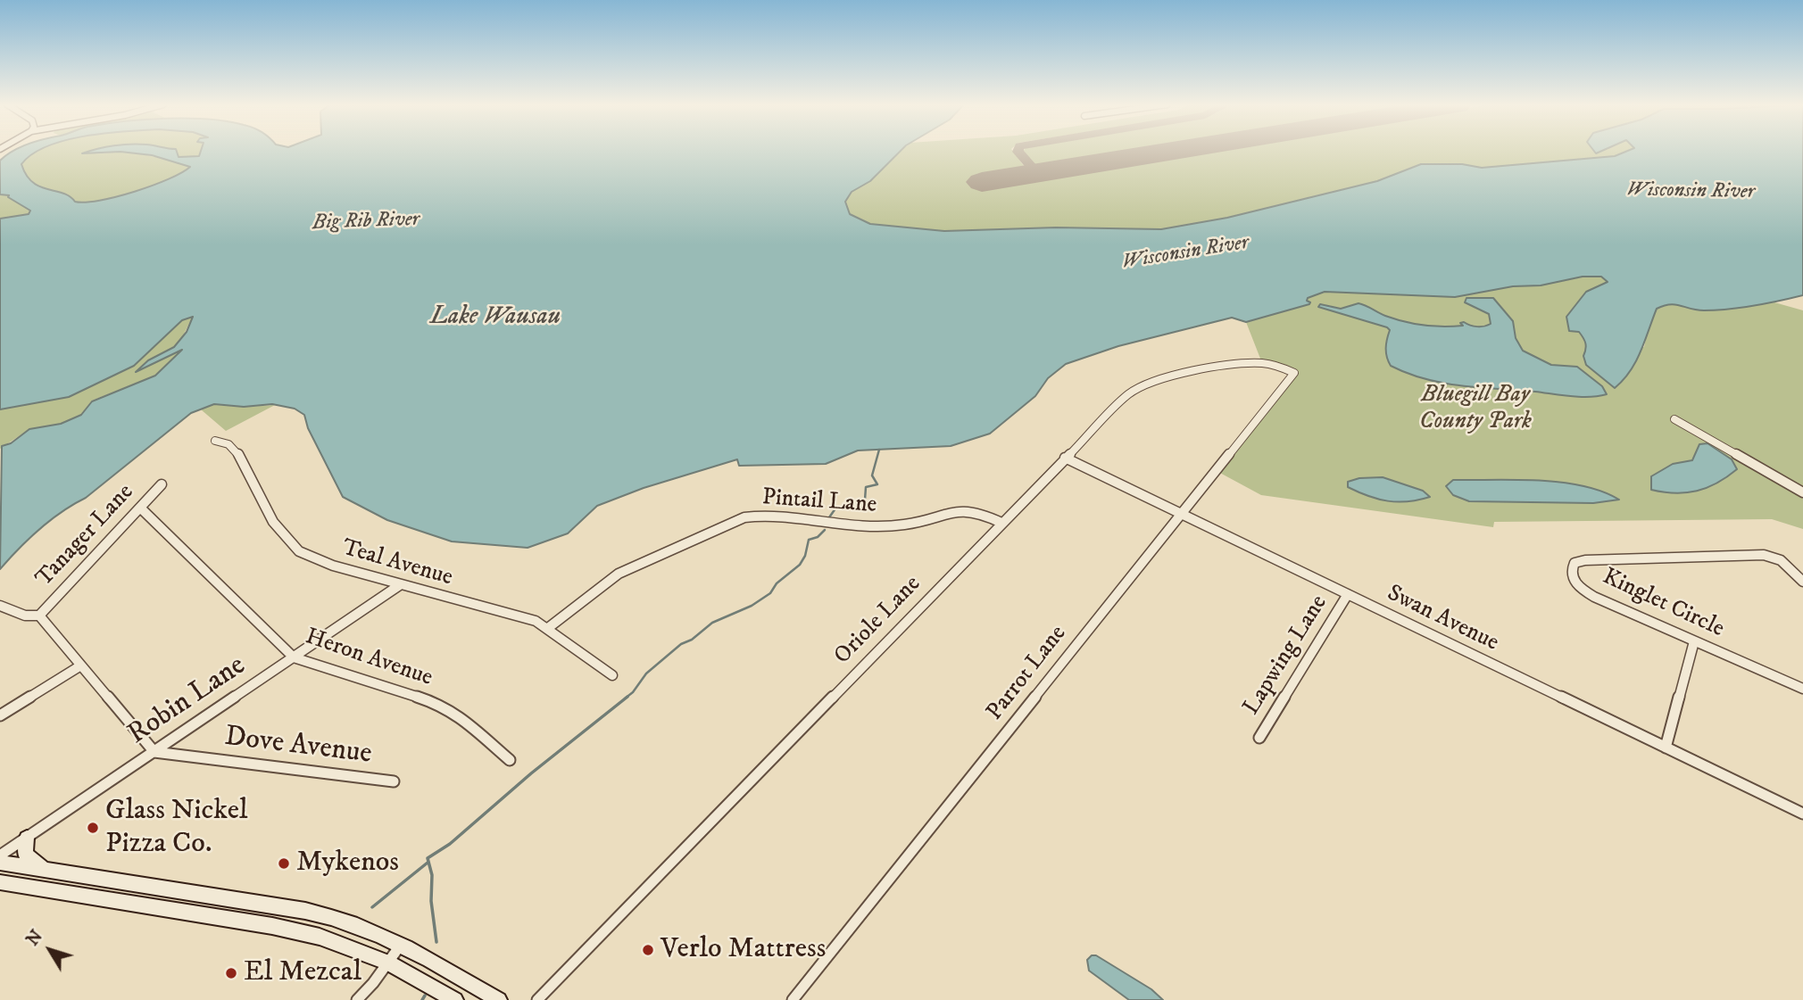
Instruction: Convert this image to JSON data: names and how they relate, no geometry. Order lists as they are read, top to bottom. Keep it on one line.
{"streets":{"street":["Pintail Lane","Tanager Lane","Teal Avenue","Kinglet Circle","Swan Avenue","Oriole Lane","Lapwing Lane","Heron Avenue","Parrot Lane","Robin Lane","Dove Avenue"]},"crossings":[["Pintail Lane","Teal Avenue"],["Pintail Lane","Oriole Lane"],["Tanager Lane","Heron Avenue"],["Teal Avenue","Robin Lane"],["Swan Avenue","Oriole Lane"],["Swan Avenue","Lapwing Lane"],["Swan Avenue","Parrot Lane"],["Oriole Lane","Parrot Lane"],["Heron Avenue","Robin Lane"],["Robin Lane","Dove Avenue"]],"water":["Wisconsin River","Big Rib River","Lake Wausau"],"parks":["Bluegill Bay County Park"],"places":["Glass Nickel Pizza Co.","Mykenos","Verlo Mattress","El Mezcal"],"north":"top left"}
